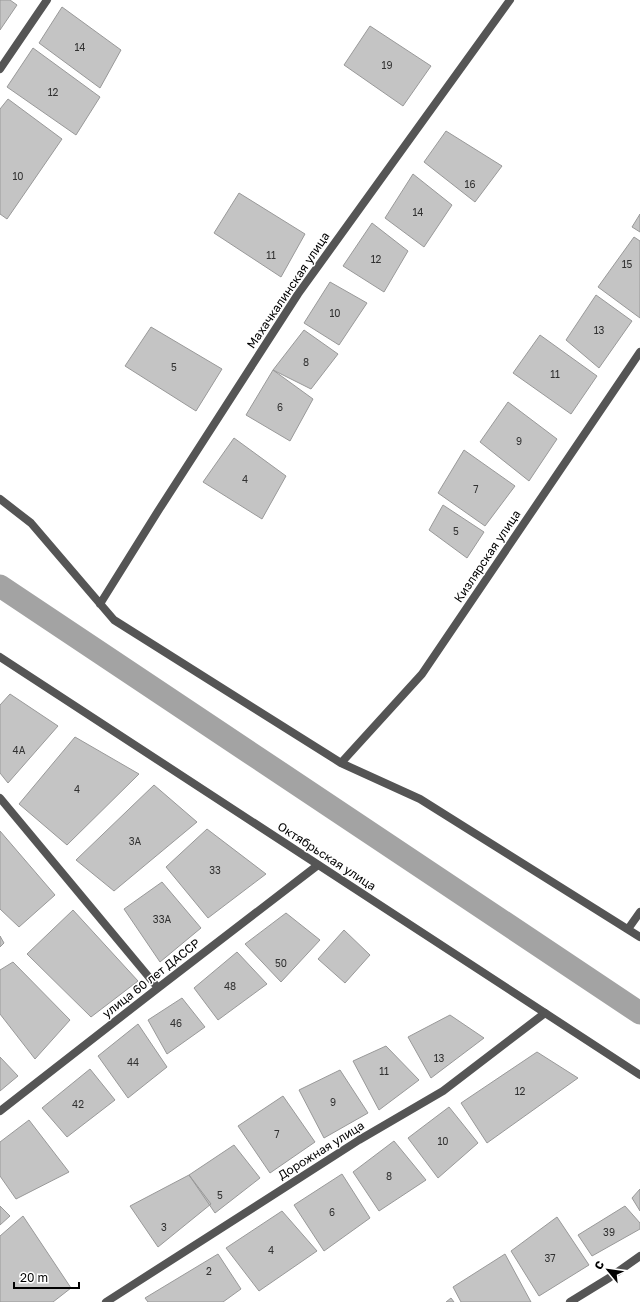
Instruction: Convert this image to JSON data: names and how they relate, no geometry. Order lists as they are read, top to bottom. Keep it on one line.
{"streets":{"street":["Махачкалинская улица","Кизлярская улица","Октябрьская улица","улица 60 лет ДАССР","Дорожная улица"]},"crossings":[["Октябрьская улица","улица 60 лет ДАССР"],["Октябрьская улица","Дорожная улица"]],"house_numbers":["14","19","12","10","16","14","11","12","15","10","13","8","5","11","6","9","4","7","5","4А","4","3А","33","33А","50","48","46","13","44","11","12","9","42","7","10","8","5","6","3","39","4","37","2"],"scale_bar":"20 m","north":"top left"}
